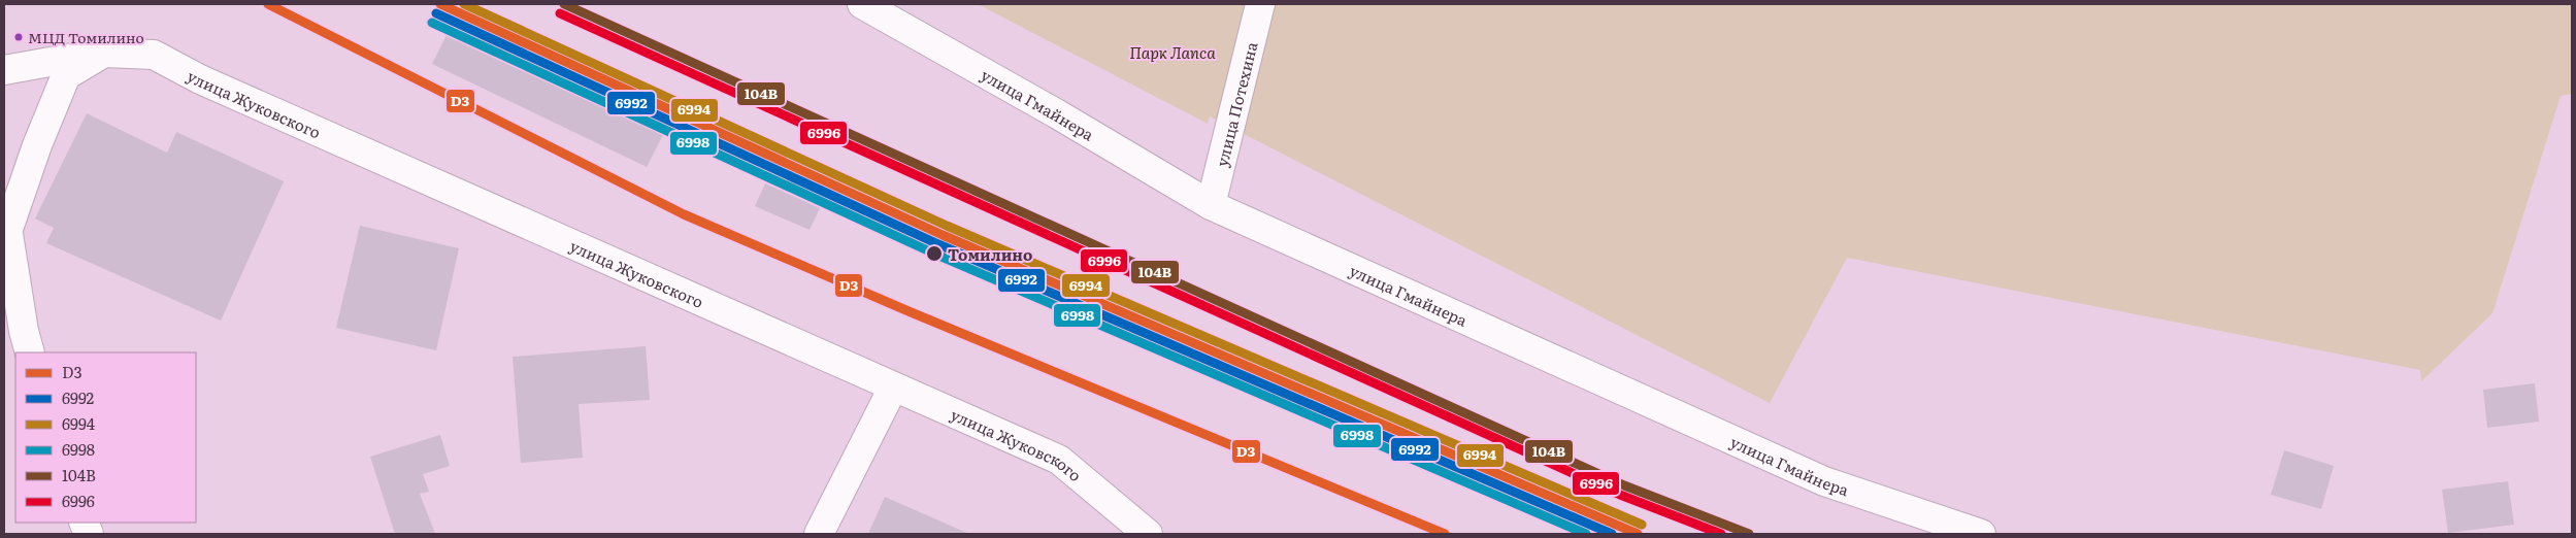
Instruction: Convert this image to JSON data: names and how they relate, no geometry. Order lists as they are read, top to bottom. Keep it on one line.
{"streets":{"street":["улица Жуковского","улица Гмайнера","улица Потехина"]},"crossings":[["улица Гмайнера","улица Потехина"]],"parks":["Парк Лапса"],"places":["МЦД Томилино","Томилино"],"lines":["transit line D3","transit line 6994","transit line 104В","transit line 6992","transit line 6996","transit line 6998"],"legend":["D3","6992","6994","6998","104В","6996"]}
